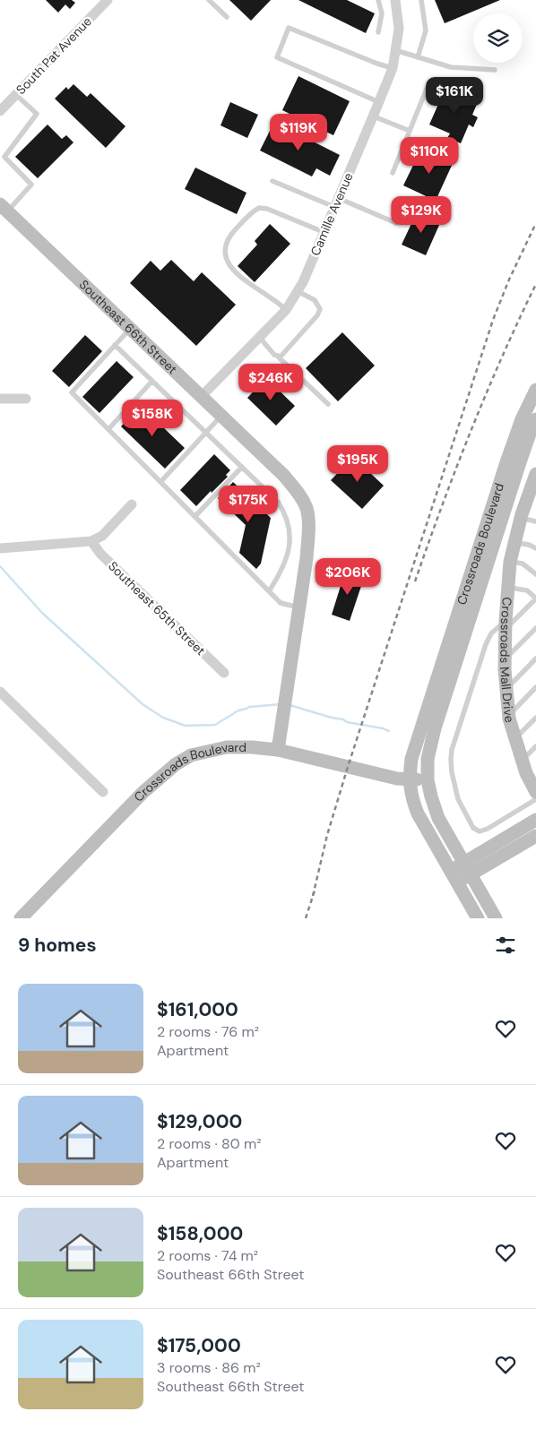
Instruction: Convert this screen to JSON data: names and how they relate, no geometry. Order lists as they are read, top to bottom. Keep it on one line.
{"streets":{"main road":["Southeast 66th Street","Crossroads Boulevard","Crossroads Mall Drive"],"street":["South Pat Avenue","Camille Avenue","Southeast 65th Street"]},"crossings":[["Camille Avenue","Southeast 66th Street"],["Southeast 66th Street","Crossroads Boulevard"]],"page":{"price":["$161K","$119K","$110K","$129K","$246K","$158K","$195K","$175K","$206K"],"heading":"9 homes","list":[{"name":"$161,000","note":"2 rooms · 76 m² · Apartment"},{"name":"$129,000","note":"2 rooms · 80 m² · Apartment"},{"name":"$158,000","note":"2 rooms · 74 m² · Southeast 66th Street"},{"name":"$175,000","note":"3 rooms · 86 m² · Southeast 66th Street"}]}}
